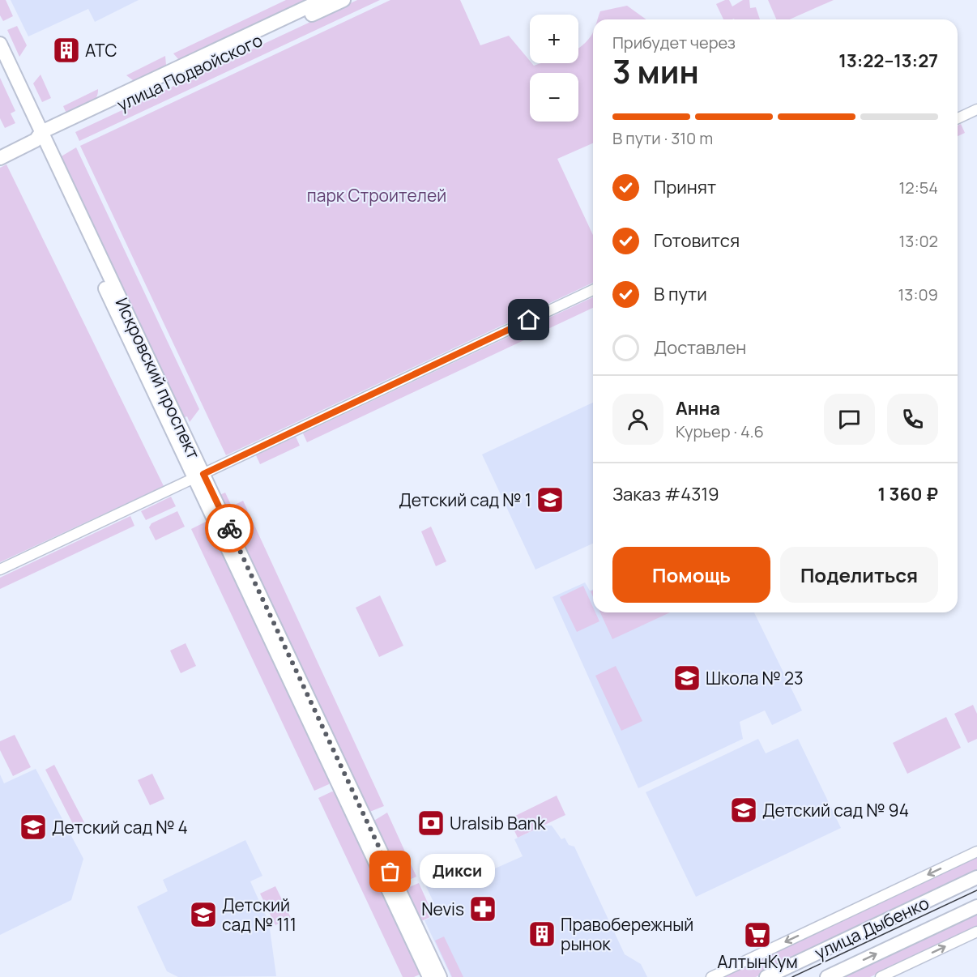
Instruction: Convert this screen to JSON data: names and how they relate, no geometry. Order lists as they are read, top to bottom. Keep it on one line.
{"streets":{"street":["улица Подвойского","Искровский проспект","улица Дыбенко"]},"crossings":[["улица Подвойского","Искровский проспект"]],"parks":["парк Строителей"],"places":{"building":["АТС","Правобережный рынок"],"school or university":["Детский сад № 1","Школа № 23","Детский сад № 94","Детский сад № 4","Детский сад № 111"],"bank":["Uralsib Bank"],"other":["Дикси"],"pharmacy":["Nevis"],"supermarket":["АлтынКум"]},"page":{"map_buttons":["+","−"],"heading":["3 мин","Прибудет через","13:22–13:27"],"panel":["Анна","Курьер · 4.6","Заказ #4319","1 360 ₽"],"bar":"В пути · 310 m","list":[["Принят","12:54"],["Готовится","13:02"],["В пути","13:09"],"Доставлен"],"buttons":["Помощь","Поделиться"],"bubble":"Дикси"}}
